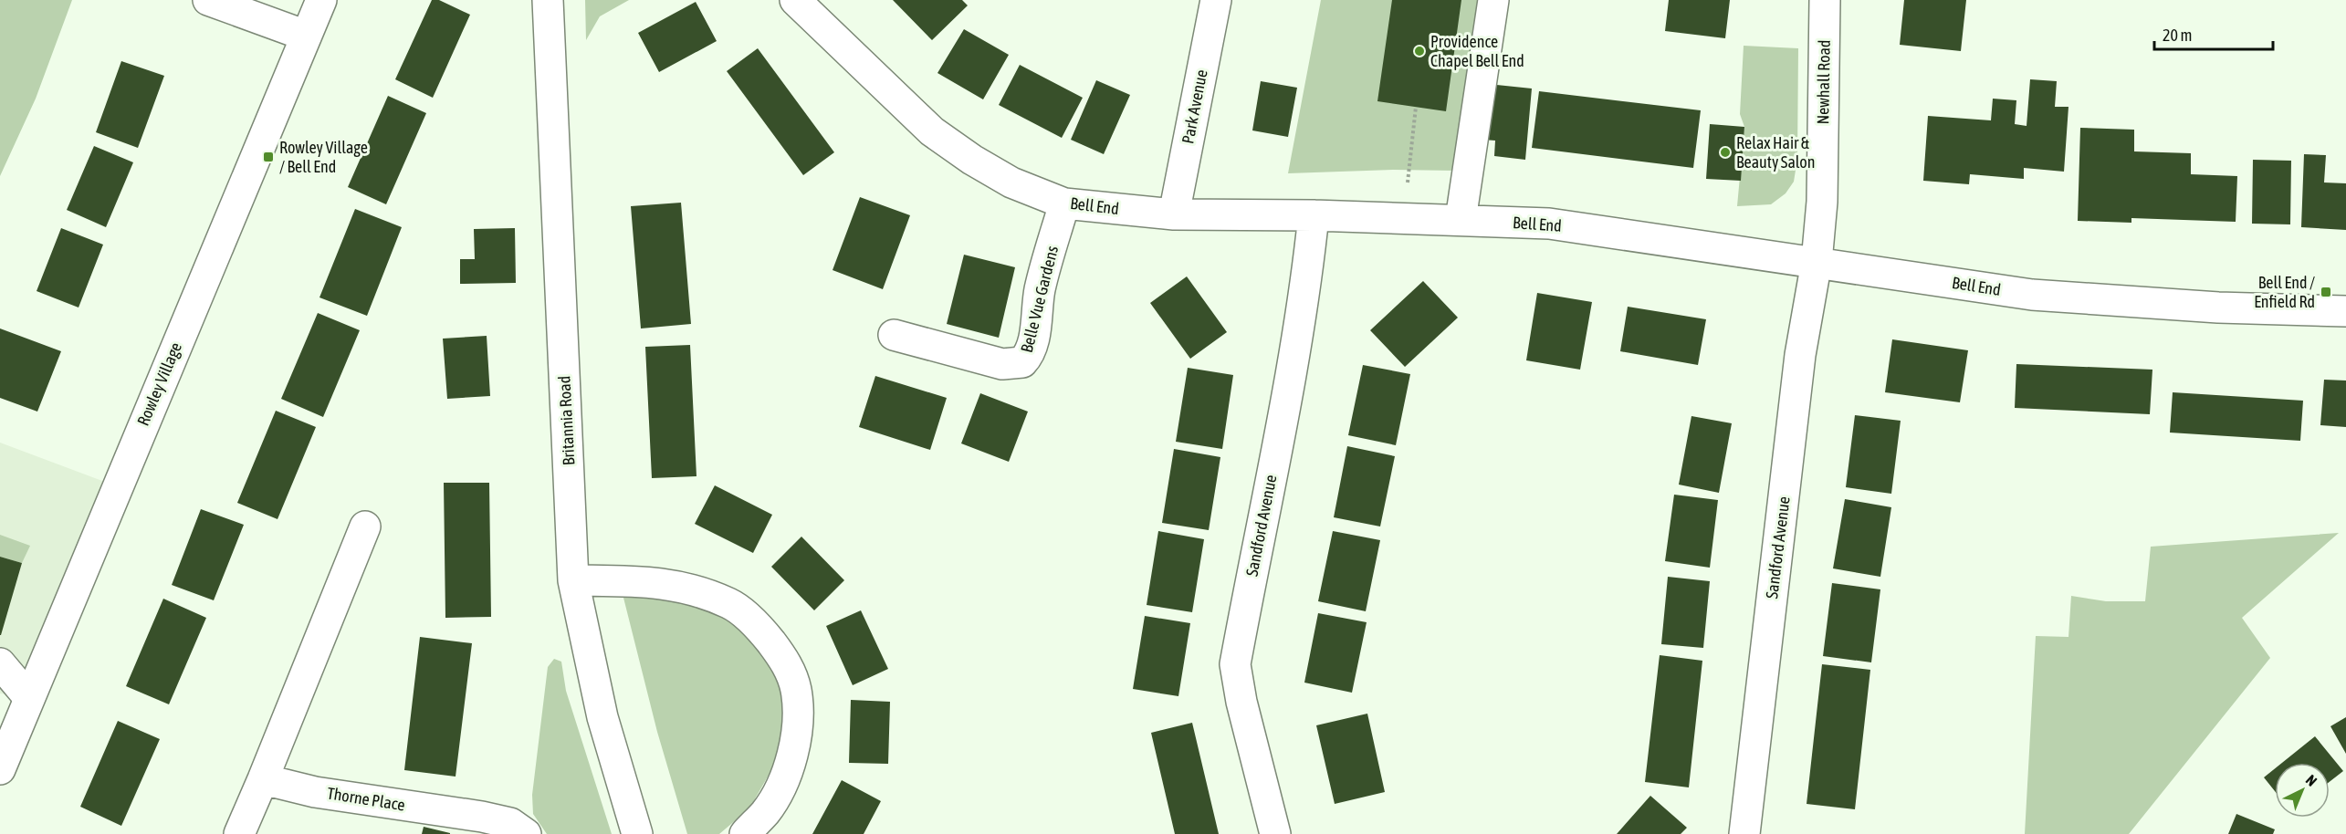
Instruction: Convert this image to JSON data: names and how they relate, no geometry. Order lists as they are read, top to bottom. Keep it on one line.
{"streets":{"street":["Newhall Road","Park Avenue","Bell End","Belle Vue Gardens","Rowley Village","Britannia Road","Sandford Avenue","Thorne Place"]},"crossings":[["Newhall Road","Bell End"],["Newhall Road","Sandford Avenue"],["Park Avenue","Bell End"],["Bell End","Belle Vue Gardens"],["Bell End","Sandford Avenue"]],"places":{"other":["Providence Chapel Bell End","Relax Hair & Beauty Salon"],"transit":["Rowley Village / Bell End","Bell End / Enfield Rd"]},"scale_bar":"20 m","north":"top right"}
